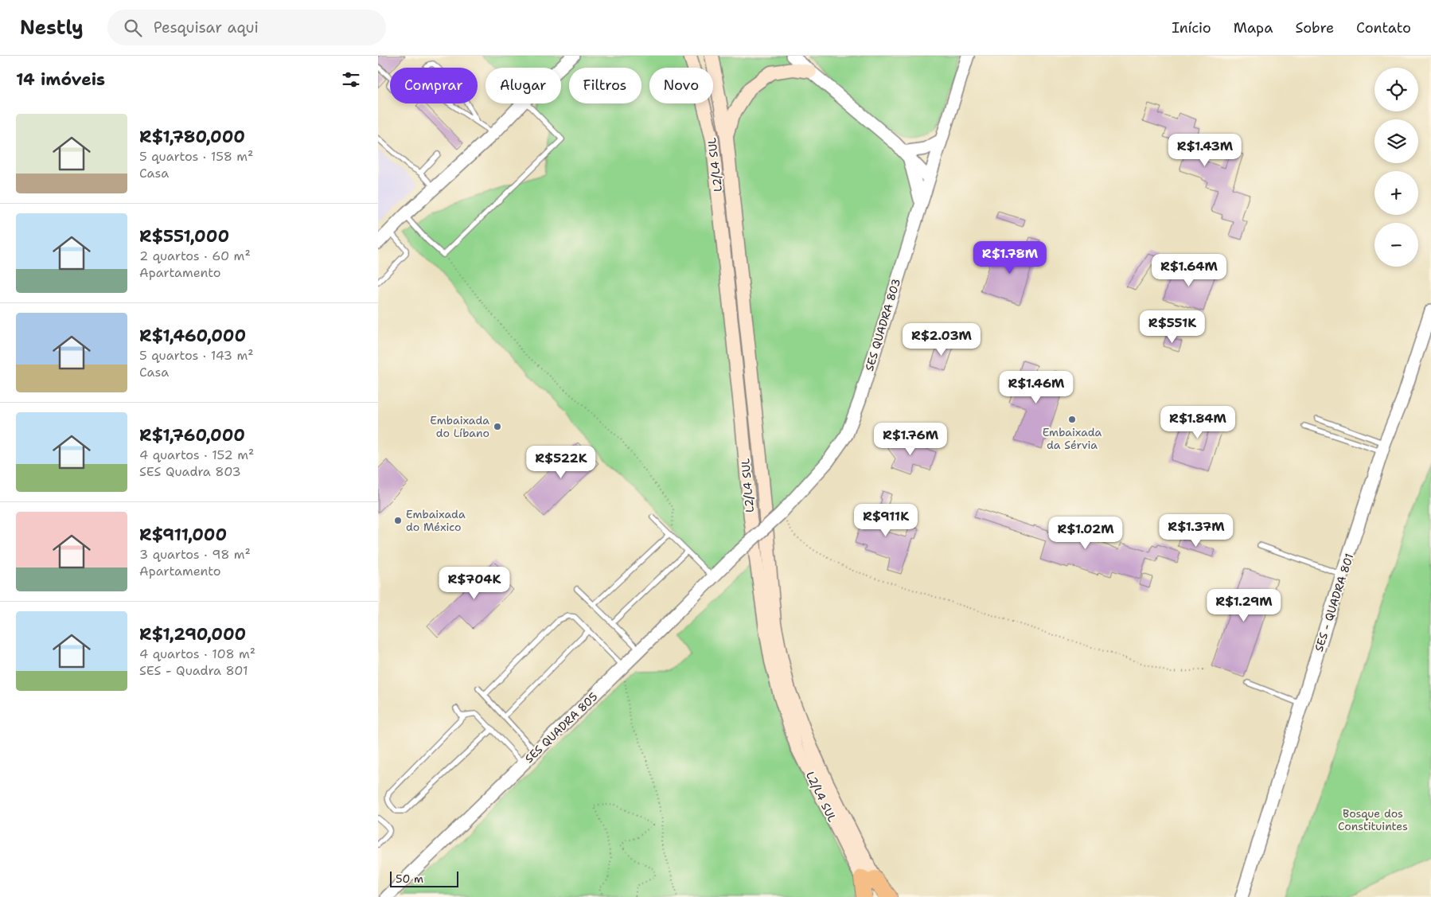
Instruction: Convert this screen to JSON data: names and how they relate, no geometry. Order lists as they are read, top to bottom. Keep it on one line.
{"streets":{"main road":["L2/L4 SUL"],"street":["SES QUADRA 803","SES - QUADRA 801","SES QUADRA 805"]},"crossings":[["SES QUADRA 803","SES QUADRA 805"]],"parks":["Bosque dos Constituintes"],"places":["Embaixada da Sérvia","Embaixada do Líbano","Embaixada do México"],"scale_bar":"50 m","page":{"header":"Nestly","search":"Pesquisar aqui","nav":["Início","Mapa","Sobre","Contato"],"heading":"14 imóveis","map_buttons":["+","−"],"chip":["Comprar","Alugar","Filtros","Novo"],"list":[{"name":"R$1,780,000","note":"5 quartos · 158 m² · Casa"},{"name":"R$551,000","note":"2 quartos · 60 m² · Apartamento"},{"name":"R$1,460,000","note":"5 quartos · 143 m² · Casa"},{"name":"R$1,760,000","note":"4 quartos · 152 m² · SES Quadra 803"},{"name":"R$911,000","note":"3 quartos · 98 m² · Apartamento"},{"name":"R$1,290,000","note":"4 quartos · 108 m² · SES - Quadra 801"}],"price":["R$1.43M","R$1.78M","R$1.64M","R$551K","R$2.03M","R$1.46M","R$1.84M","R$1.76M","R$522K","R$911K","R$1.37M","R$1.02M","R$704K","R$1.29M"],"scale":"50 m"}}
